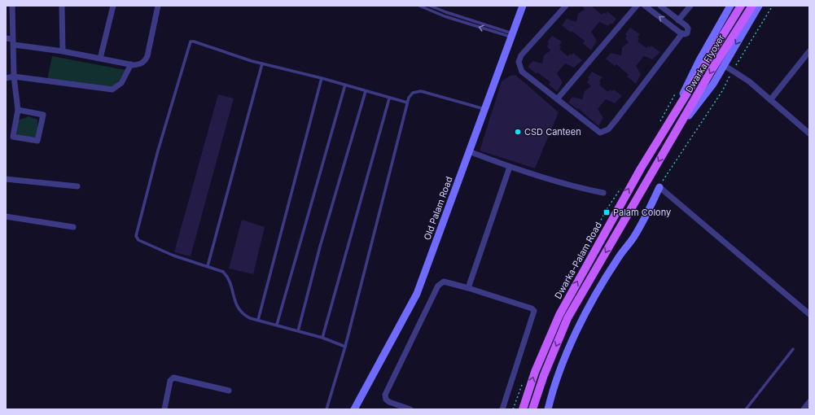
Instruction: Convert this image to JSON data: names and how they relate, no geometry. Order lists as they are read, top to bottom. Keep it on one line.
{"streets":{"main road":["Dwarka Flyover","Dwarka-Palam Road"],"street":["Old Palam Road"]},"crossings":[["Dwarka Flyover","Dwarka-Palam Road"]],"places":{"other":["CSD Canteen"],"transit":["Palam Colony"]}}
